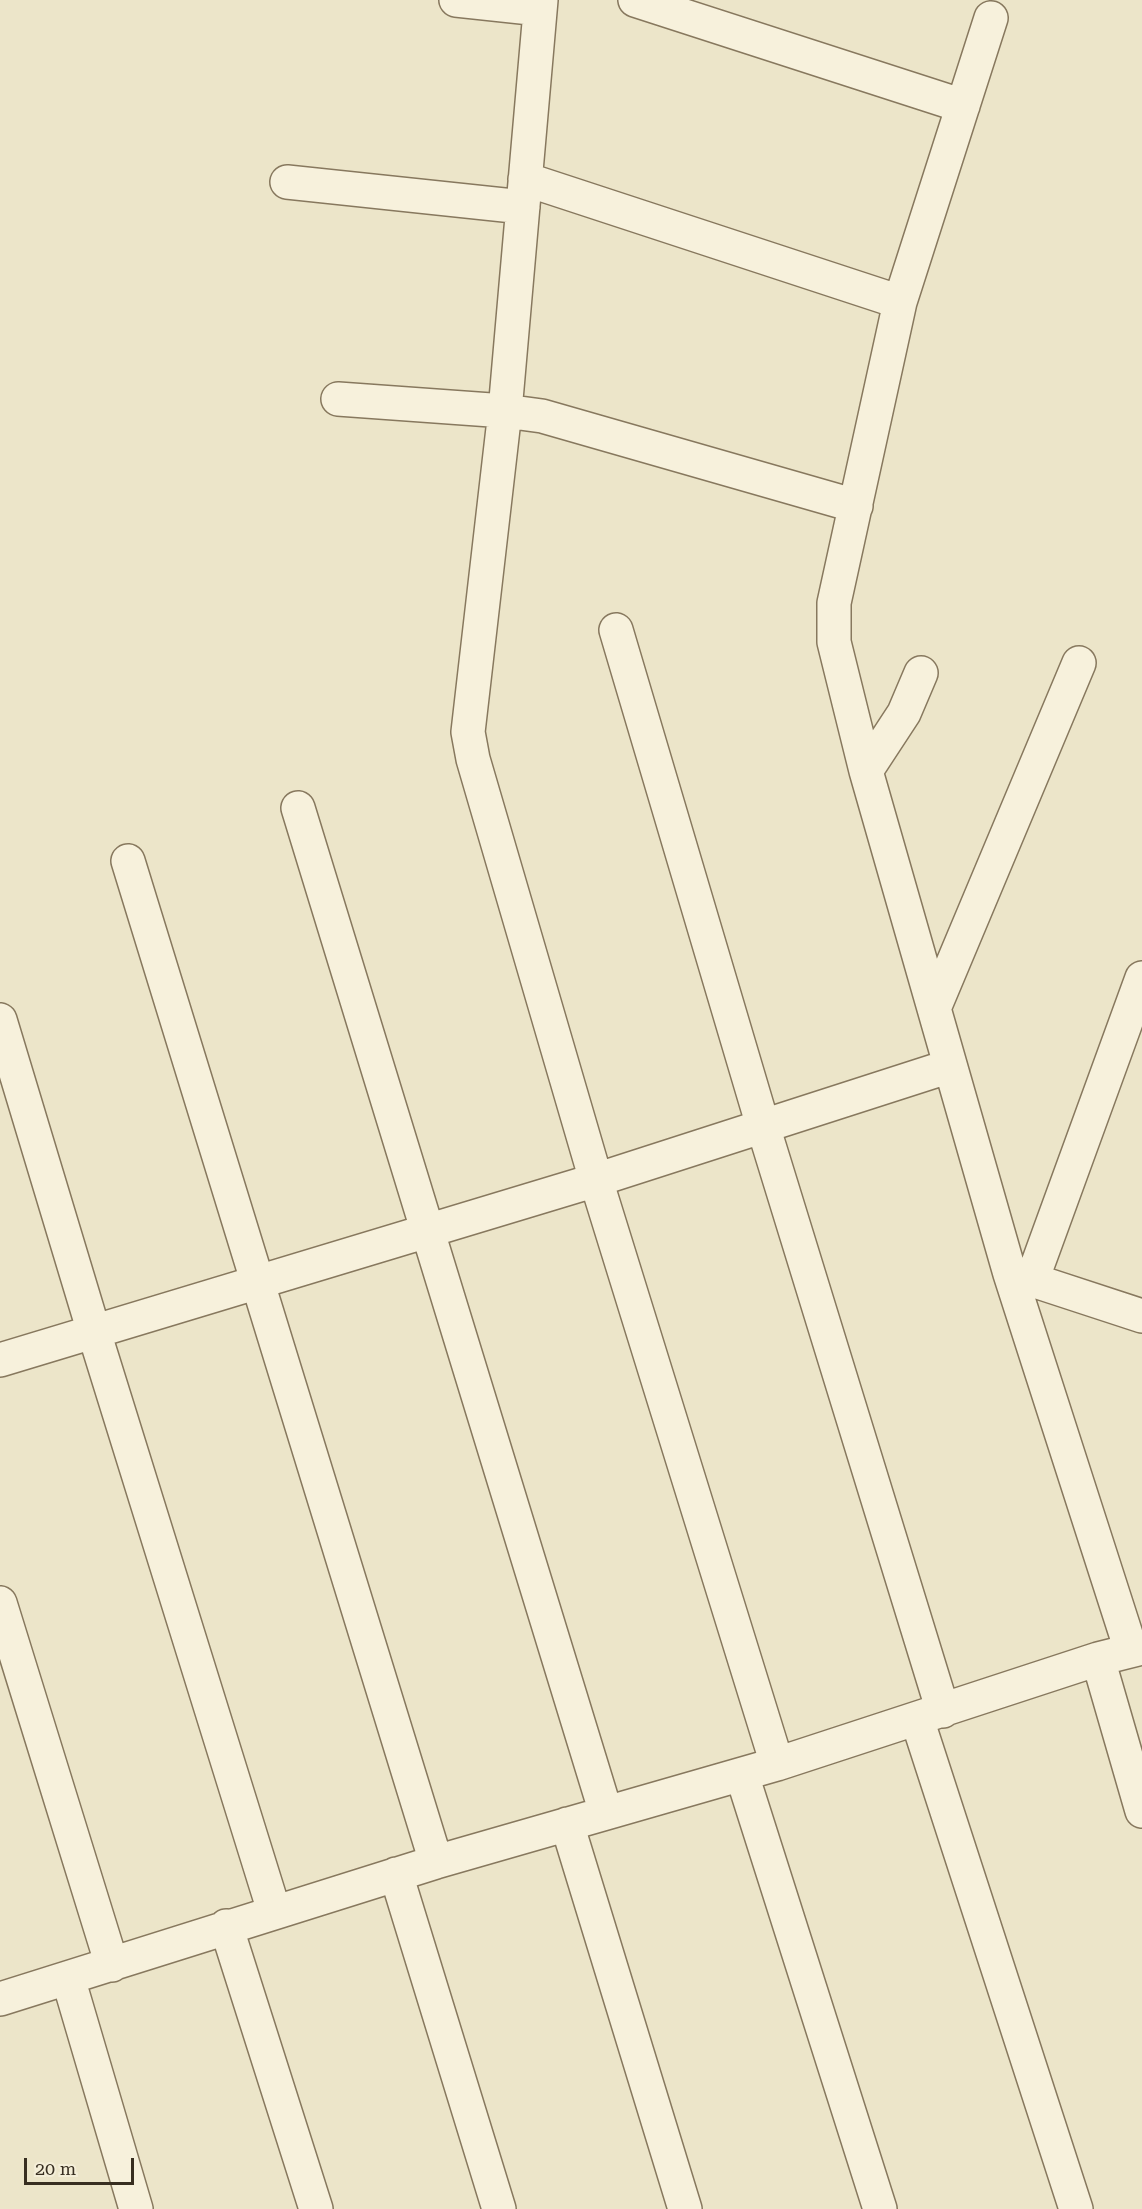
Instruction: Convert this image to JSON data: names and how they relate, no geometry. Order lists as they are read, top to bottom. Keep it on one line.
{"scale_bar":"20 m"}
